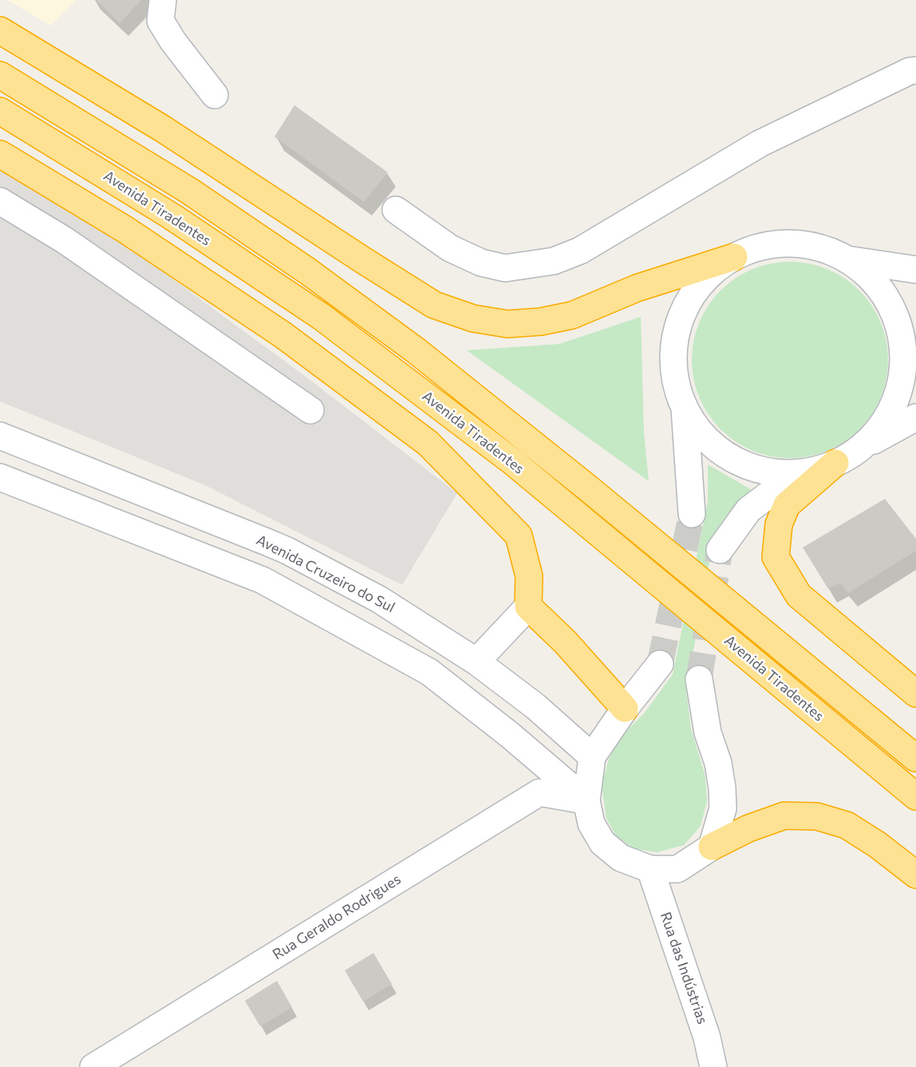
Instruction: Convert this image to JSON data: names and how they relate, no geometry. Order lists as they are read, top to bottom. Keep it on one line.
{"streets":{"highway":["Avenida Tiradentes"],"street":["Avenida Cruzeiro do Sul","Rua Geraldo Rodrigues","Rua das Indústrias"]}}
